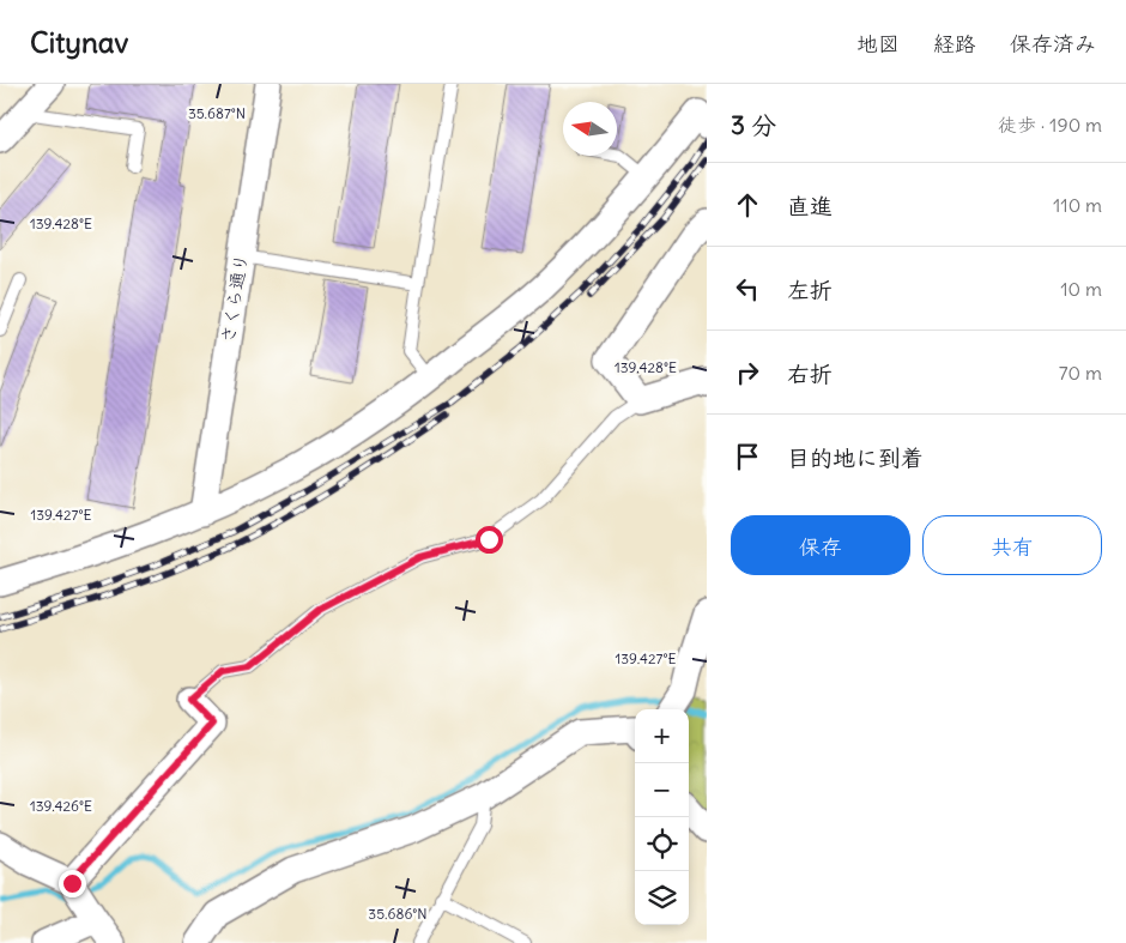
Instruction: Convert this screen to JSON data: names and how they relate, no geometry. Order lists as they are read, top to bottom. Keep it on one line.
{"streets":{"street":["さくら通り"]},"north":"left","page":{"header":"Citynav","nav":["地図","経路","保存済み"],"heading":["3 分","徒歩 · 190 m"],"list":[["直進","110 m"],["左折","10 m"],["右折","70 m"],"目的地に到着"],"buttons":["保存","共有"],"map_buttons":["+","−"]},"coordinates":["35.687°N","139.428°E","139.427°E","139.426°E","35.686°N"]}
